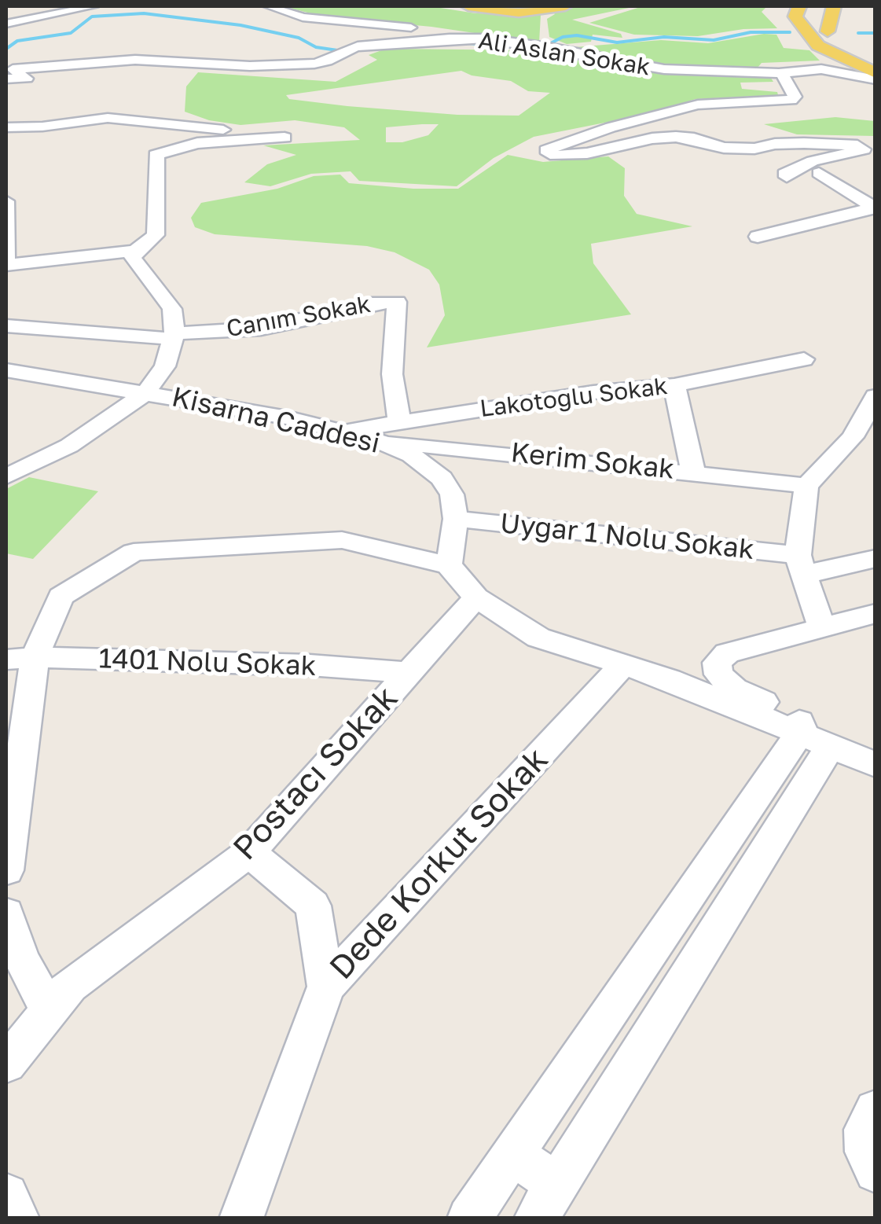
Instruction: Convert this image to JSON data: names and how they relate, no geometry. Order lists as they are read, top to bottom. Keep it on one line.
{"streets":{"street":["Ali Aslan Sokak","Canım Sokak","Lakotoğlu Sokak","Kisarna Caddesi","Kerim Sokak","Uygar 1 Nolu Sokak","1401 Nolu Sokak","Postacı Sokak","Dede Korkut Sokak"]},"crossings":[["Canım Sokak","Lakotoğlu Sokak"],["Lakotoğlu Sokak","Kisarna Caddesi"],["Kisarna Caddesi","Kerim Sokak"],["Kisarna Caddesi","Uygar 1 Nolu Sokak"],["1401 Nolu Sokak","Postacı Sokak"]]}
